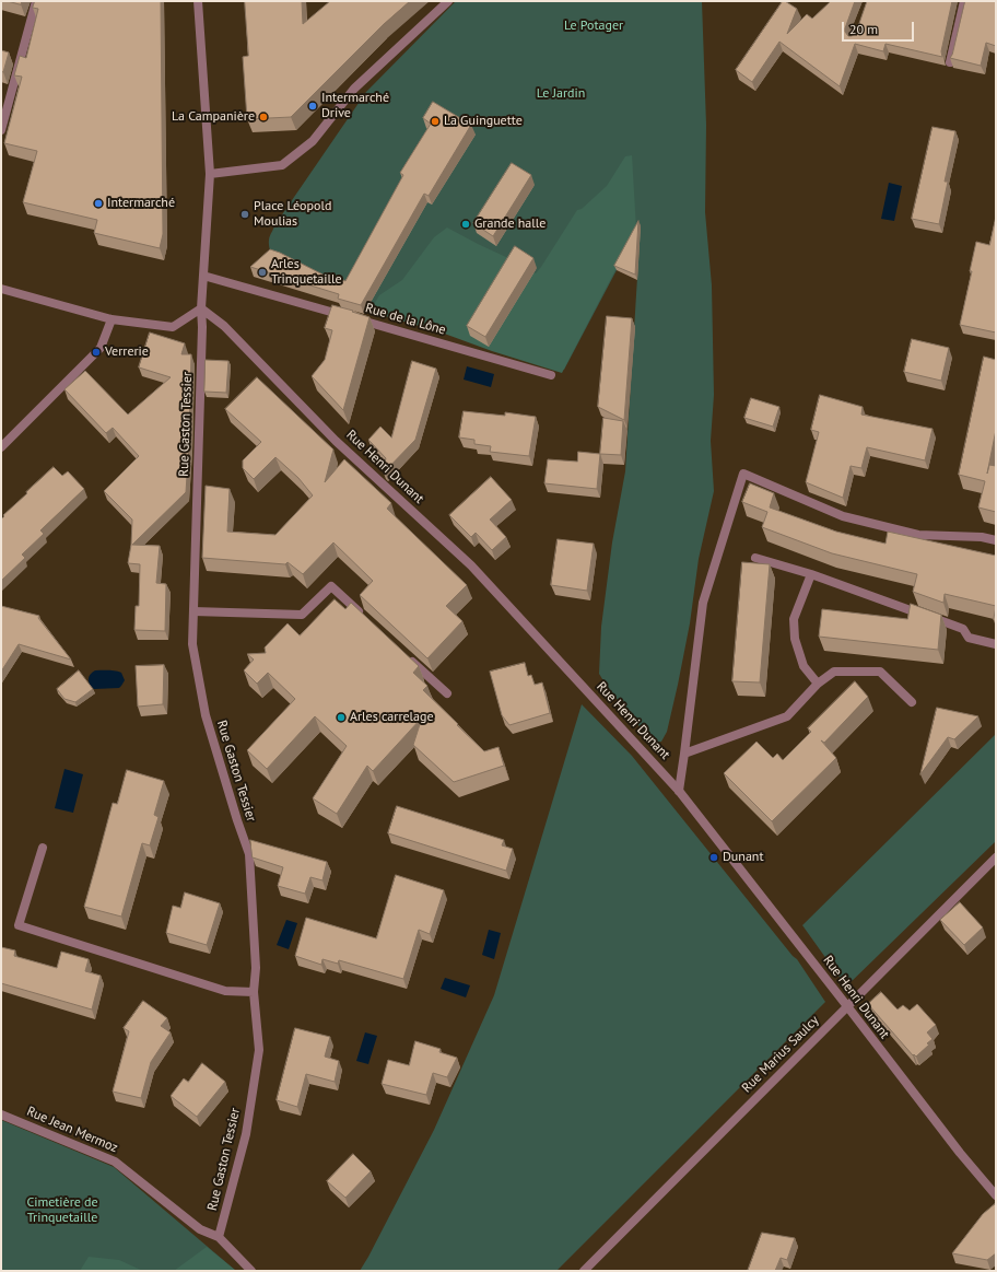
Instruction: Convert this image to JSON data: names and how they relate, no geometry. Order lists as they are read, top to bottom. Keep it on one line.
{"streets":{"street":["Rue de la Lône","Rue Gaston Tessier","Rue Henri Dunant","Rue Marius Saulcy","Rue Jean Mermoz"]},"crossings":[["Rue Gaston Tessier","Rue Henri Dunant"],["Rue Gaston Tessier","Rue Jean Mermoz"],["Rue Henri Dunant","Rue Marius Saulcy"]],"parks":["Le Potager","Le Jardin","Cimetière de Trinquetaille"],"places":["Intermarché Drive","La Campanière","La Guinguette","Intermarché","Place Léopold Moulias","Grande halle","Arles Trinquetaille","Verrerie","Arles carrelage","Dunant"],"scale_bar":"20 m"}
